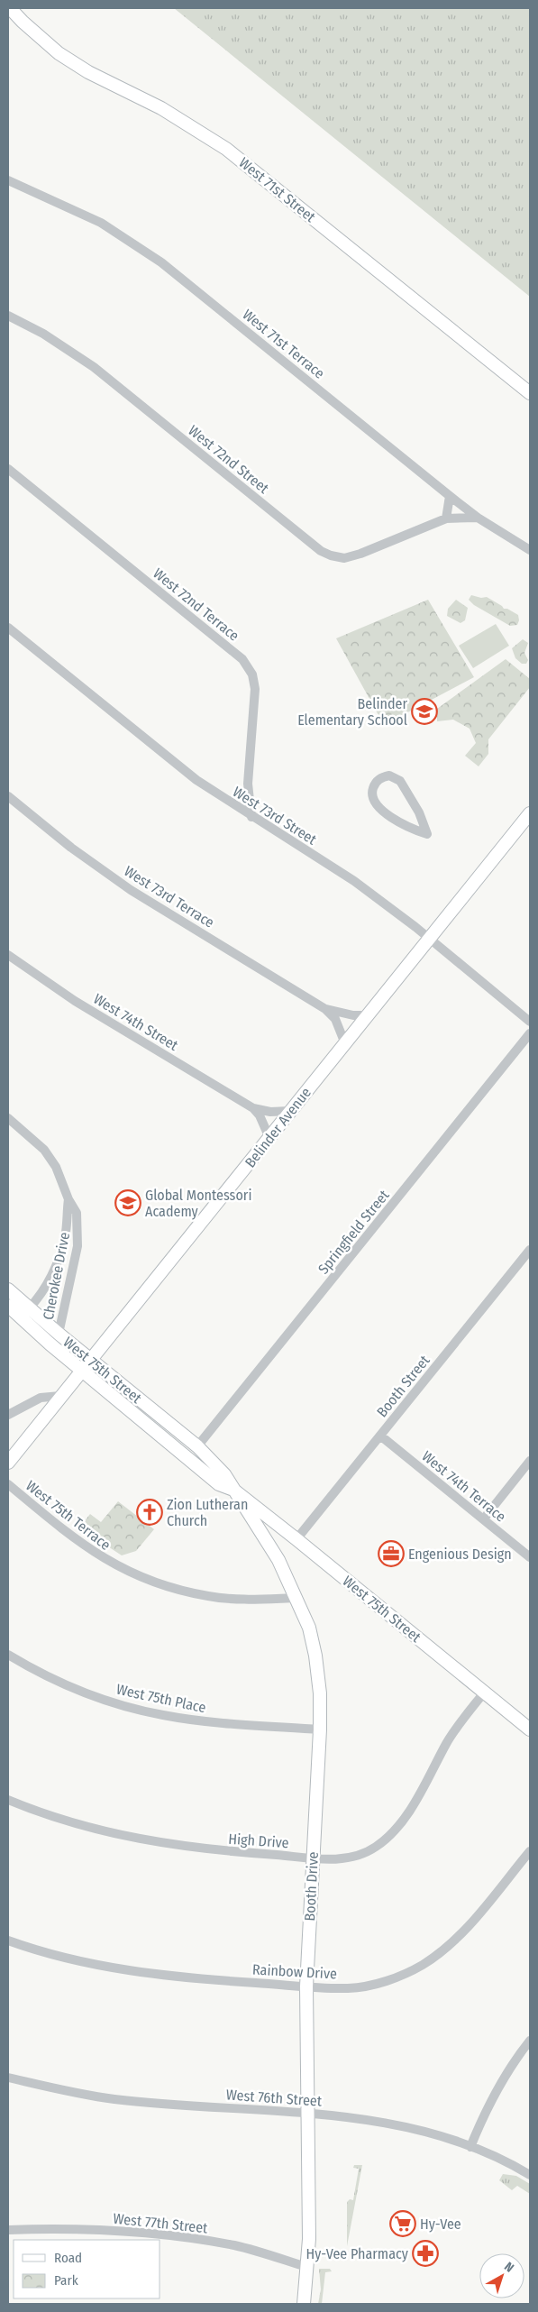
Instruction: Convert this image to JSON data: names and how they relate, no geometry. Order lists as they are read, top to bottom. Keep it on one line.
{"streets":{"street":["West 71st Street","West 71st Terrace","West 72nd Street","West 72nd Terrace","West 73rd Street","West 73rd Terrace","West 74th Street","Belinder Avenue","Springfield Street","Cherokee Drive","West 75th Street","Booth Street","West 74th Terrace","West 75th Terrace","West 75th Place","High Drive","Booth Drive","Rainbow Drive","West 76th Street","West 77th Street"]},"crossings":[["West 71st Terrace","West 72nd Street"],["West 72nd Terrace","West 73rd Street"],["West 73rd Street","Belinder Avenue"],["West 73rd Terrace","Belinder Avenue"],["West 74th Street","Belinder Avenue"],["Belinder Avenue","West 75th Street"],["Springfield Street","West 75th Street"],["Cherokee Drive","West 75th Street"],["West 75th Street","Booth Street"],["West 75th Street","High Drive"],["West 75th Street","Booth Drive"],["Booth Street","West 74th Terrace"],["West 75th Terrace","Booth Drive"],["West 75th Place","Booth Drive"],["High Drive","Booth Drive"],["Booth Drive","Rainbow Drive"],["Booth Drive","West 76th Street"],["Booth Drive","West 77th Street"]],"places":{"school or university":["Belinder Elementary School","Global Montessori Academy"],"church":["Zion Lutheran Church"],"office":["Engenious Design"],"supermarket":["Hy-Vee"],"pharmacy":["Hy-Vee Pharmacy"]},"legend":["Road","Park"],"north":"top right"}
